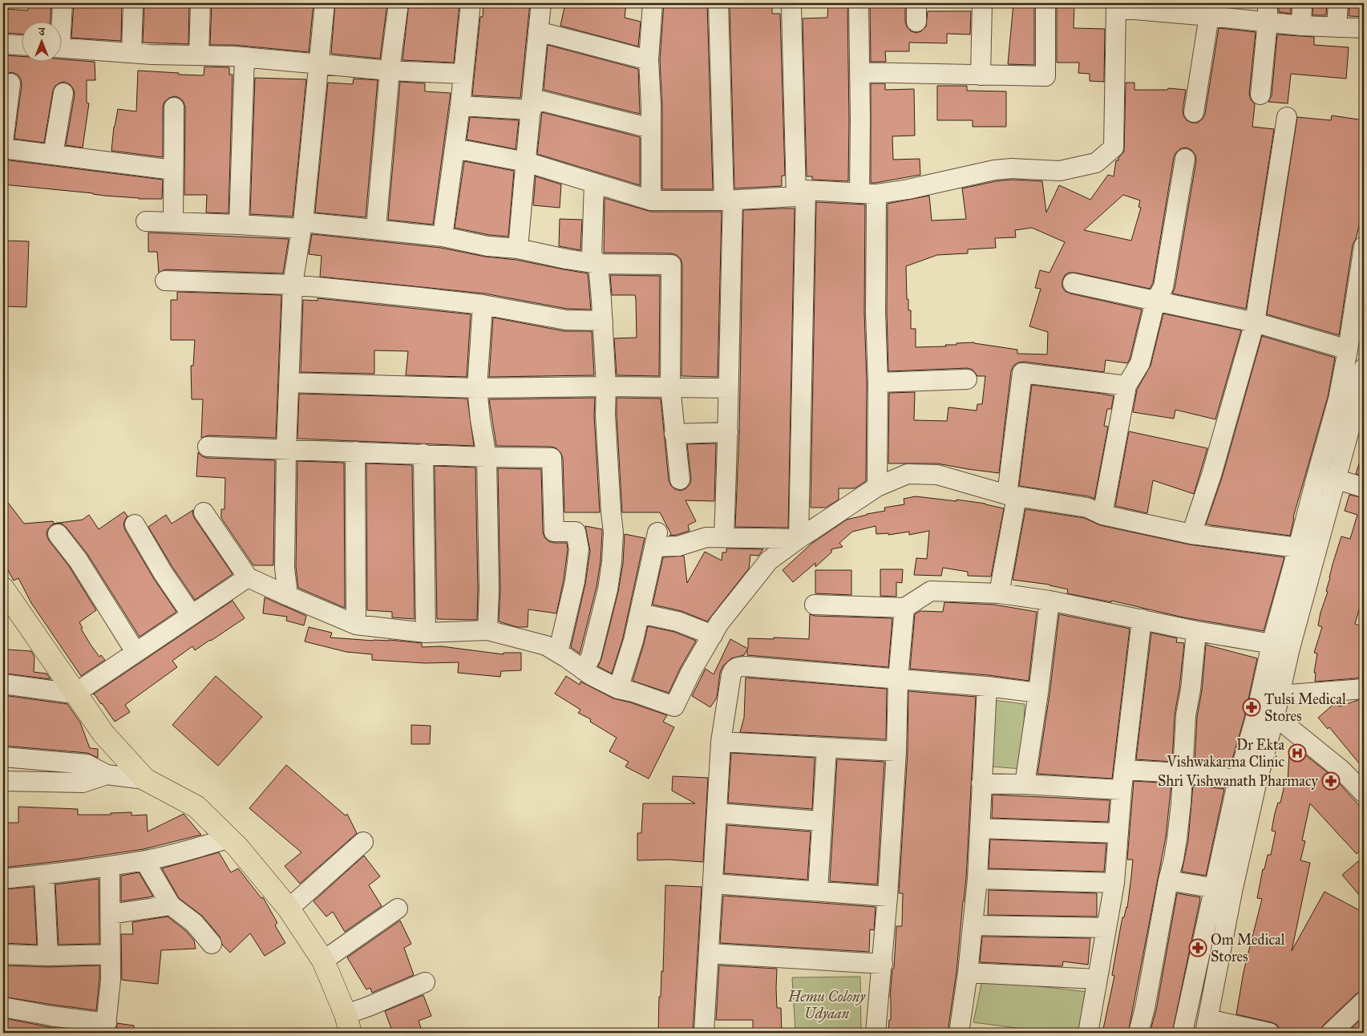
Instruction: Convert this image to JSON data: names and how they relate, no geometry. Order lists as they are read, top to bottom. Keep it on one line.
{"parks":["Hemu Colony Udyaan"],"places":{"pharmacy":["Tulsi Medical Stores","Shri Vishwanath Pharmacy","Om Medical Stores"],"hospital":["Dr Ekta Vishwakarma Clinic"]},"north":"top"}
